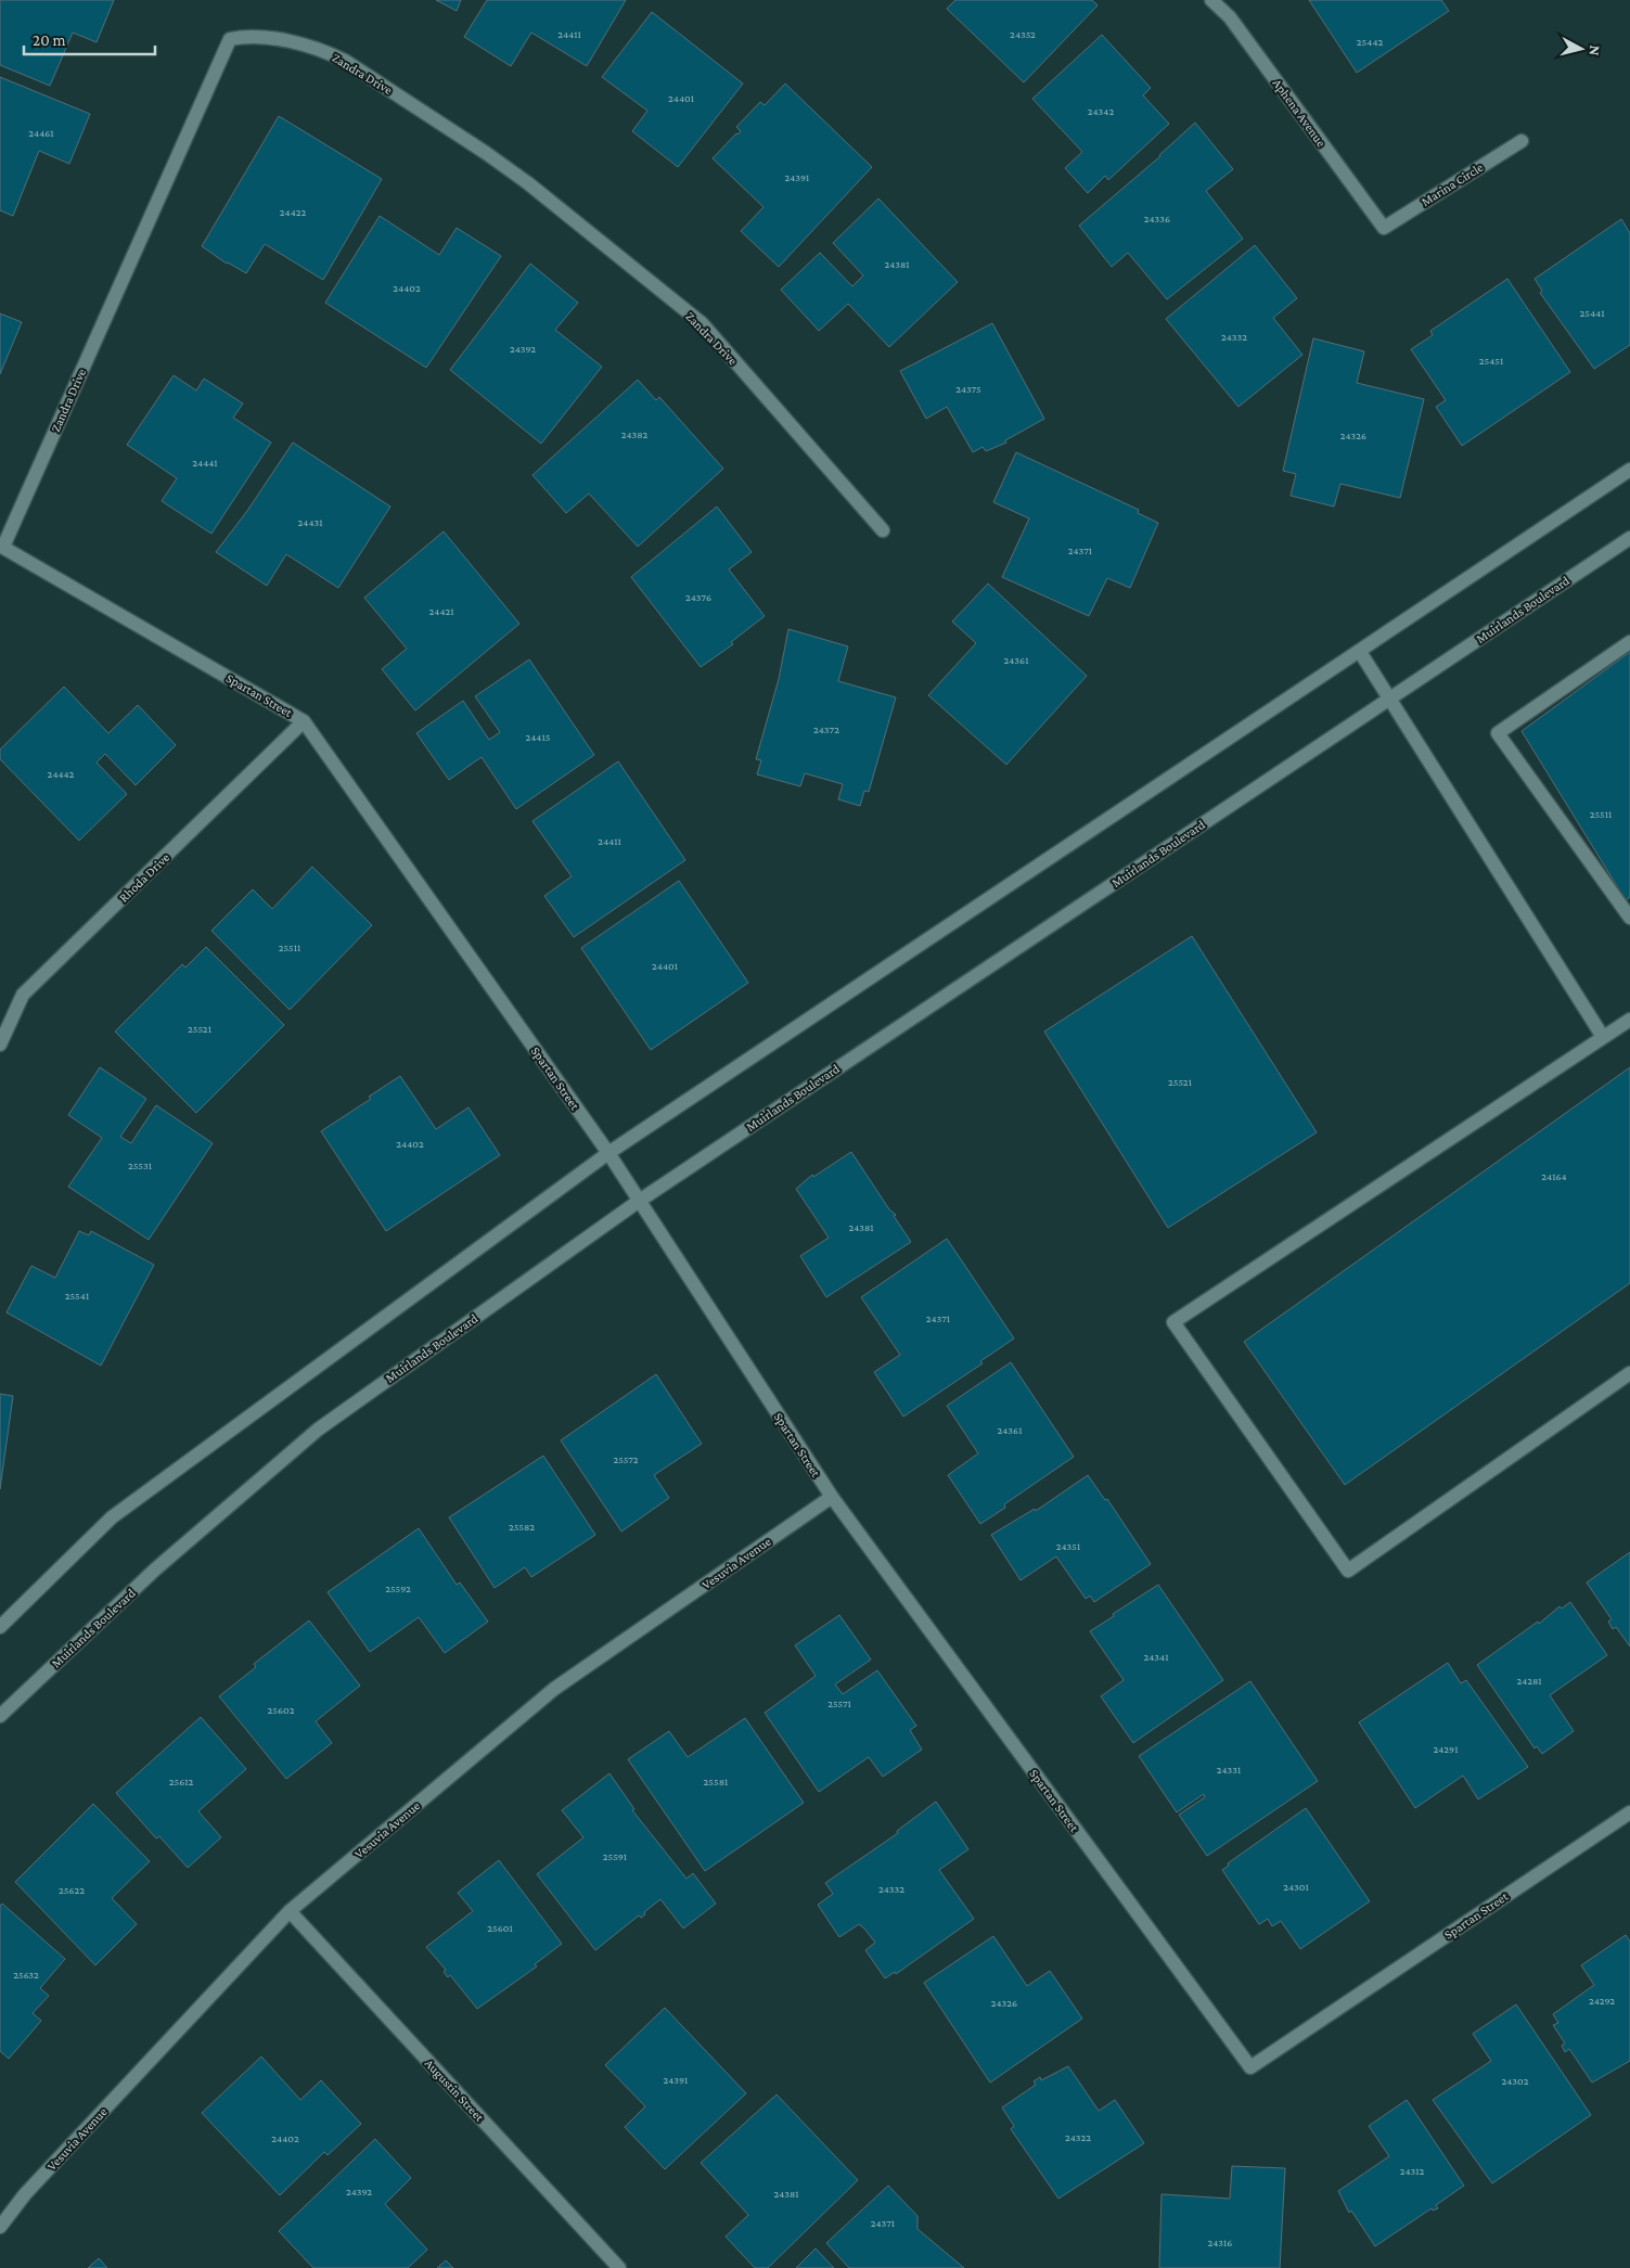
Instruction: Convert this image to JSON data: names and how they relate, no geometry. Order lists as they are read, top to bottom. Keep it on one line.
{"streets":{"street":["Zandra Drive","Aphena Avenue","Marina Circle","Muirlands Boulevard","Spartan Street","Rhoda Drive","Vesuvia Avenue","Augustin Street"]},"crossings":[["Zandra Drive","Spartan Street"],["Aphena Avenue","Marina Circle"],["Muirlands Boulevard","Spartan Street"],["Spartan Street","Rhoda Drive"],["Spartan Street","Vesuvia Avenue"],["Vesuvia Avenue","Augustin Street"]],"house_numbers":["24411","24352","25442","24401","24342","24461","24391","24422","24336","24381","24402","25441","24332","24392","25451","24375","24382","24326","24441","24431","24371","24376","24421","24361","24372","24415","24442","25511","24411","25511","24401","25521","25521","24402","25531","24164","24381","25541","24371","24361","25572","25582","24351","25592","24341","24281","25571","25602","24291","24331","25612","25581","25591","24301","24332","25622","25601","25632","24292","24326","24391","24302","24322","24402","24312","24392","24381","24371","24316"],"scale_bar":"20 m","north":"right"}
